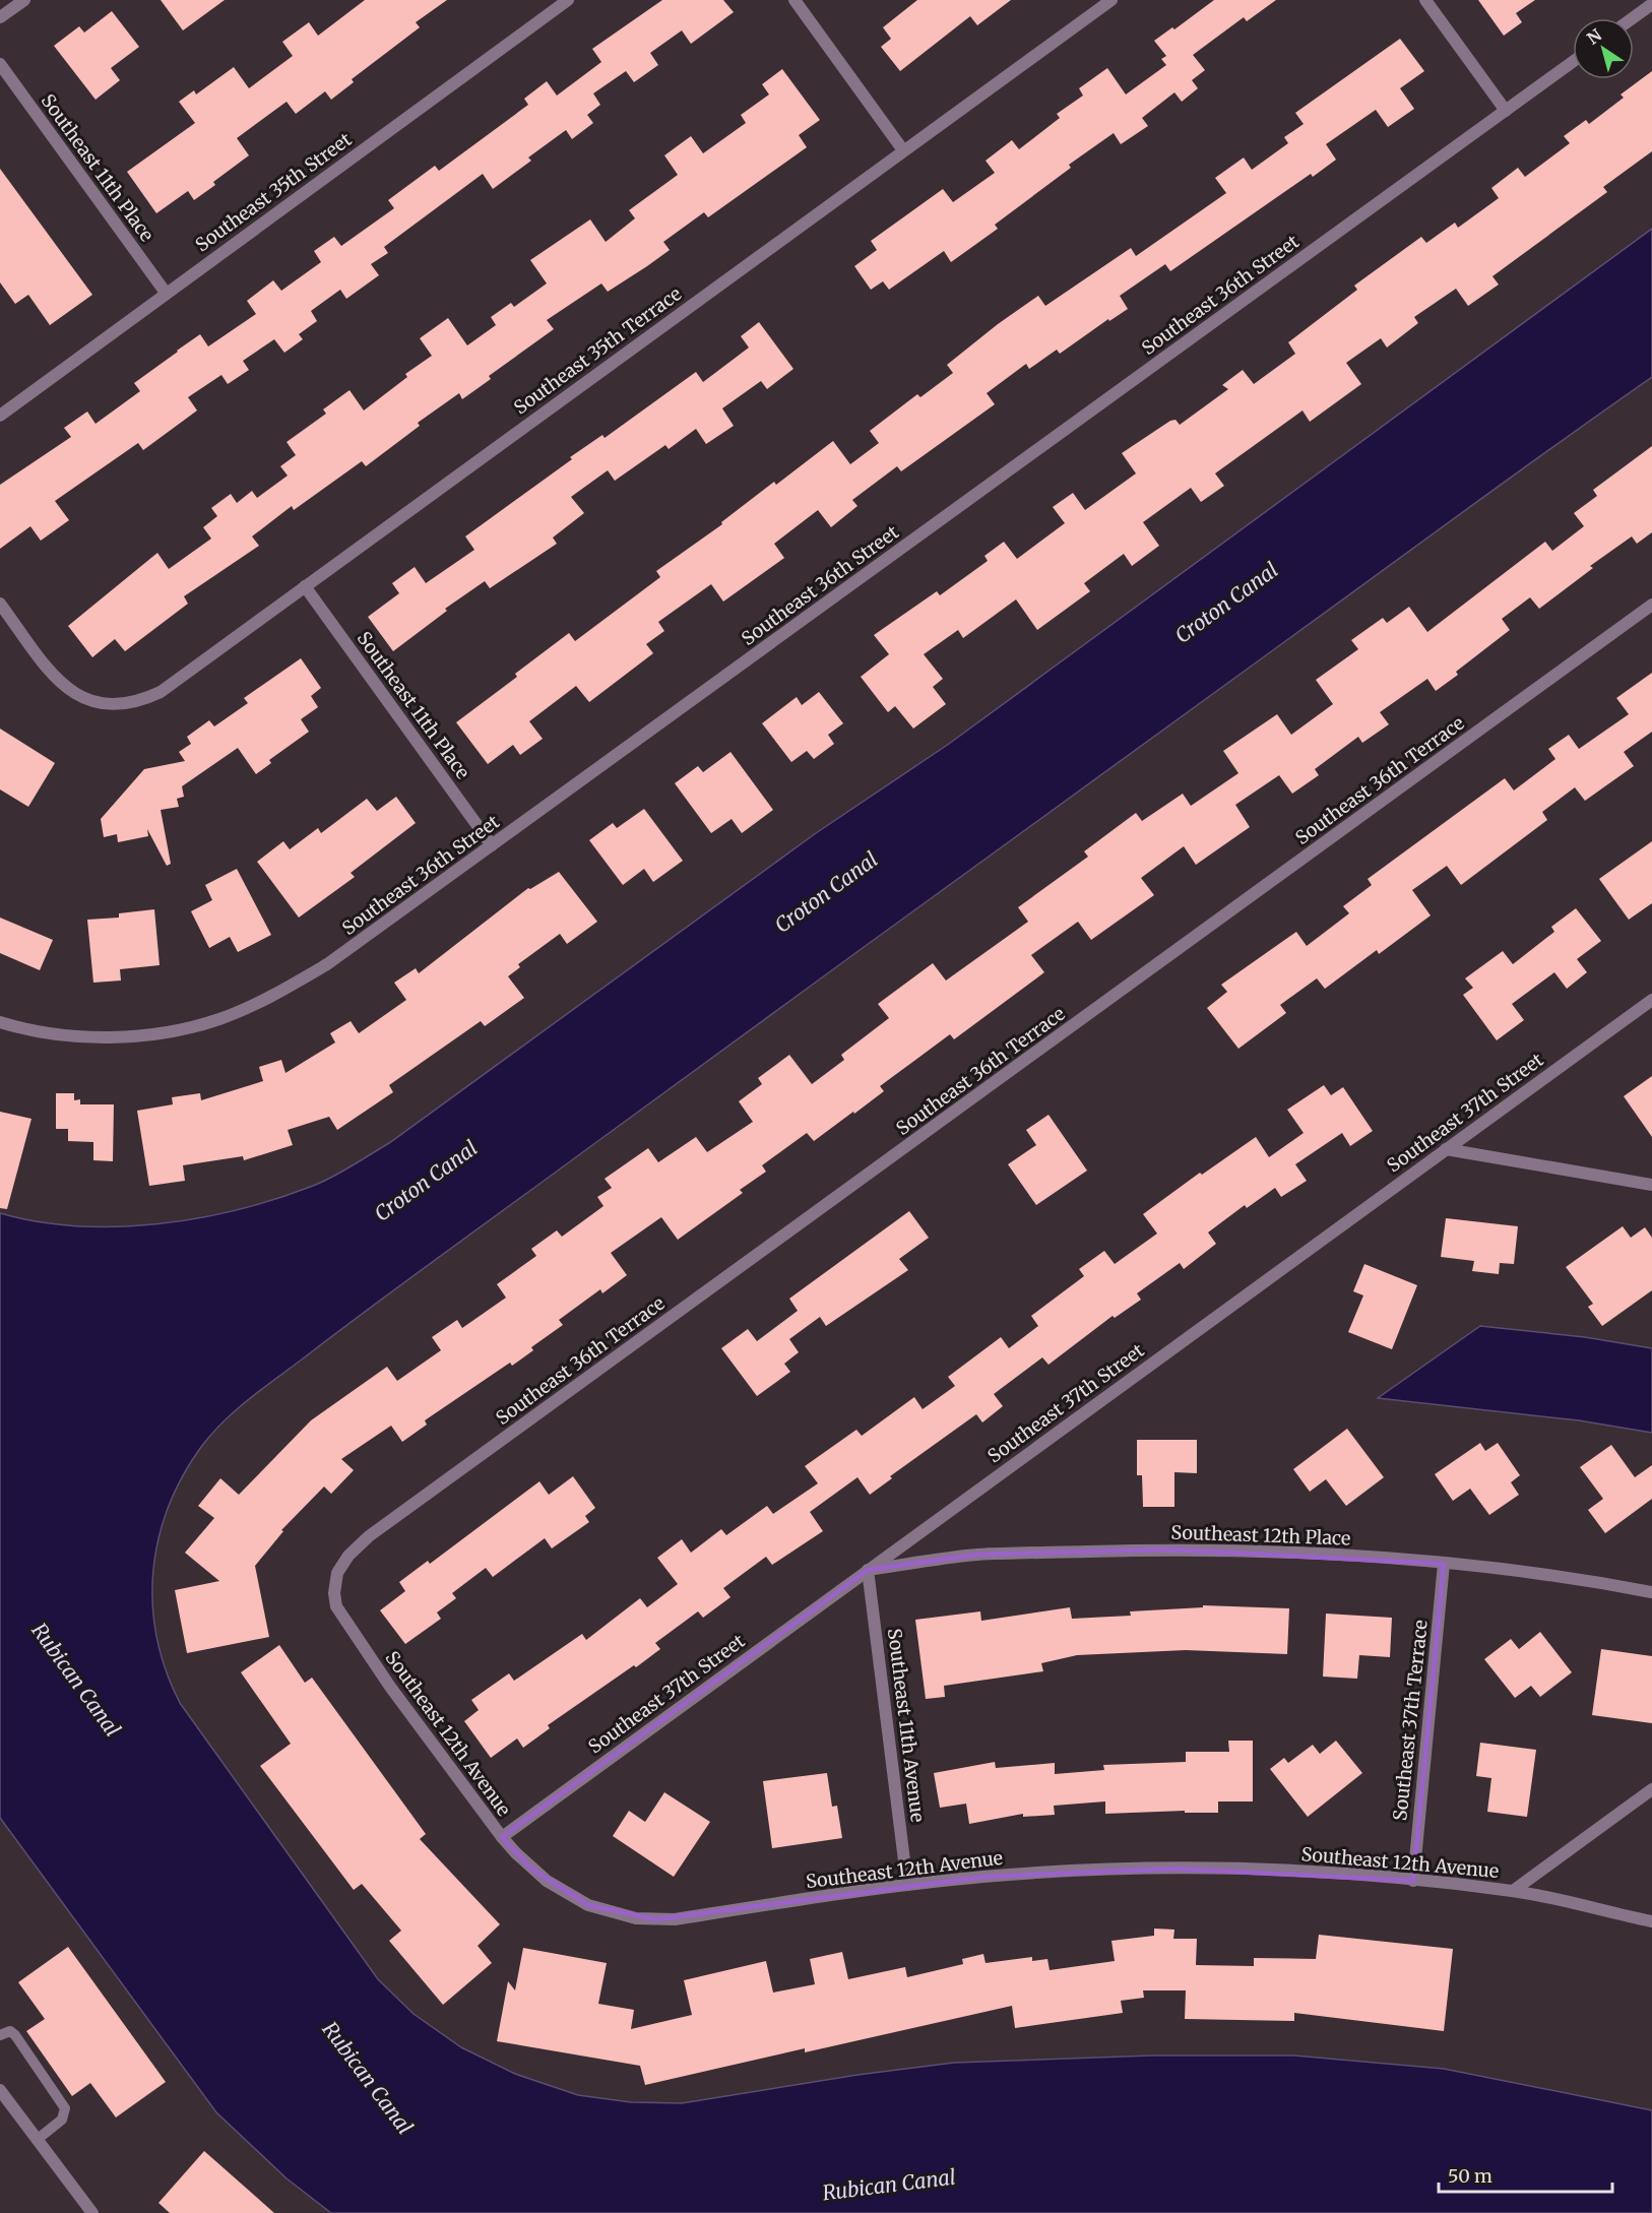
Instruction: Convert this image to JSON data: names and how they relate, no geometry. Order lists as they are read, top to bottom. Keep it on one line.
{"streets":{"street":["Southeast 11th Place","Southeast 35th Street","Southeast 36th Street","Southeast 35th Terrace","Southeast 36th Terrace","Southeast 37th Street","Southeast 12th Place","Southeast 37th Terrace","Southeast 11th Avenue","Southeast 12th Avenue"]},"crossings":[["Southeast 11th Place","Southeast 35th Street"],["Southeast 11th Place","Southeast 36th Street"],["Southeast 11th Place","Southeast 35th Terrace"],["Southeast 36th Terrace","Southeast 12th Avenue"],["Southeast 37th Street","Southeast 12th Place"],["Southeast 37th Street","Southeast 11th Avenue"],["Southeast 37th Street","Southeast 12th Avenue"],["Southeast 12th Place","Southeast 37th Terrace"],["Southeast 12th Place","Southeast 11th Avenue"],["Southeast 37th Terrace","Southeast 12th Avenue"],["Southeast 11th Avenue","Southeast 12th Avenue"]],"water":["Croton Canal","Rubican Canal"],"scale_bar":"50 m","north":"top left"}
